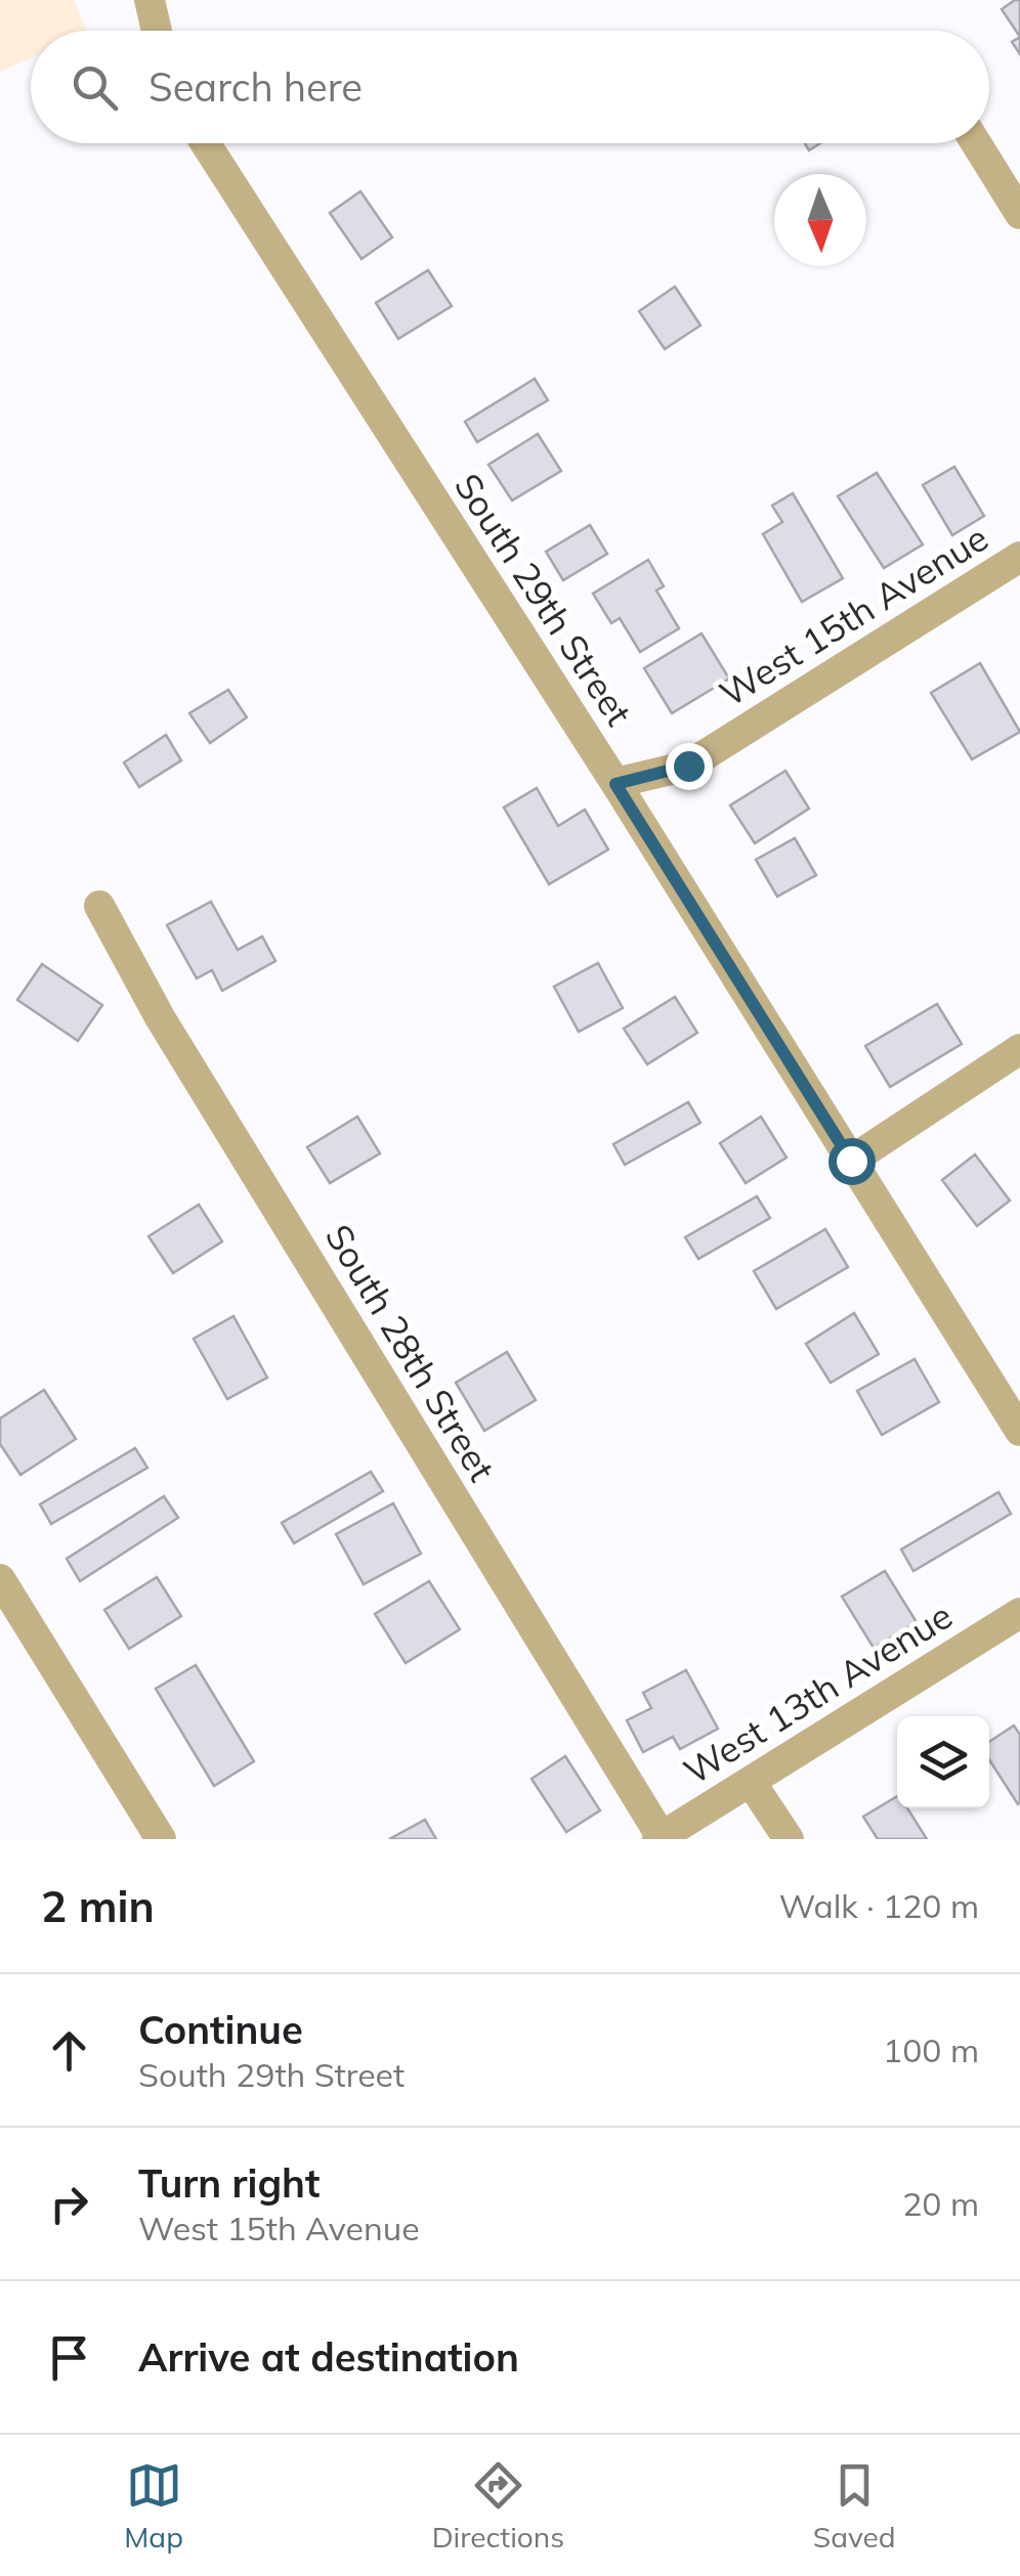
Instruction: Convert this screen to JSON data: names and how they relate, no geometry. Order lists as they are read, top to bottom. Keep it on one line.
{"streets":{"street":["South 29th Street","West 15th Avenue","South 28th Street","West 13th Avenue"]},"crossings":[["South 29th Street","West 15th Avenue"],["South 28th Street","West 13th Avenue"]],"north":"bottom","page":{"search":"Search here","heading":["2 min","Walk · 120 m"],"list":[["Continue","South 29th Street","100 m"],["Turn right","West 15th Avenue","20 m"],"Arrive at destination"],"nav":["Map","Directions","Saved"]}}
